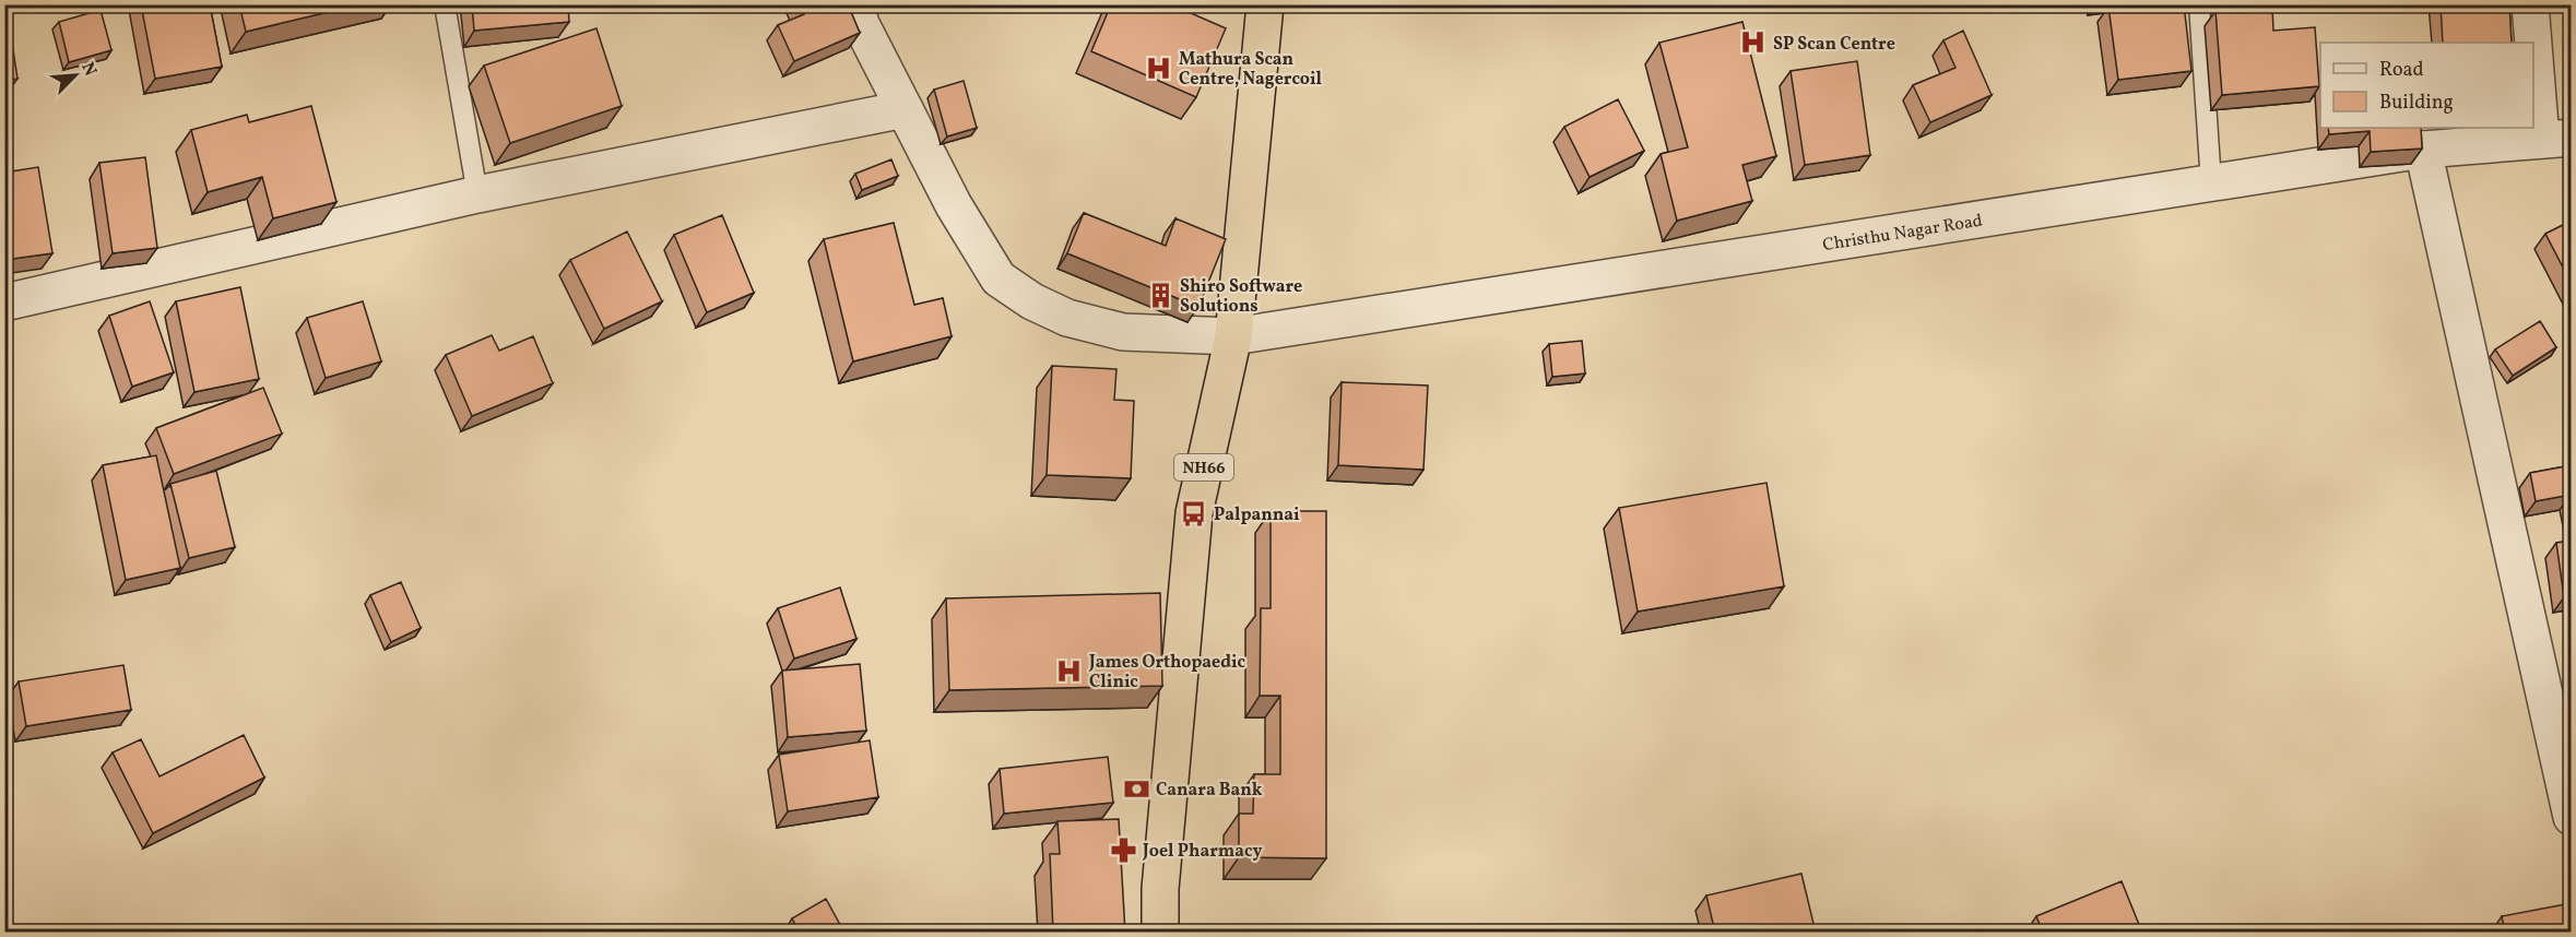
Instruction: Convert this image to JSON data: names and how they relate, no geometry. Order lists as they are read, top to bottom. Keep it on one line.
{"streets":{"highway":["NH66"],"street":["Christhu Nagar Road"]},"crossings":[["Christhu Nagar Road","NH66"]],"places":{"hospital":["SP Scan Centre","Mathura Scan Centre, Nagercoil","James Orthopaedic Clinic"],"building":["Shiro Software Solutions"],"bus stop":["Palpannai"],"bank":["Canara Bank"],"pharmacy":["Joel Pharmacy"]},"legend":["Road","Building"],"north":"top right"}
